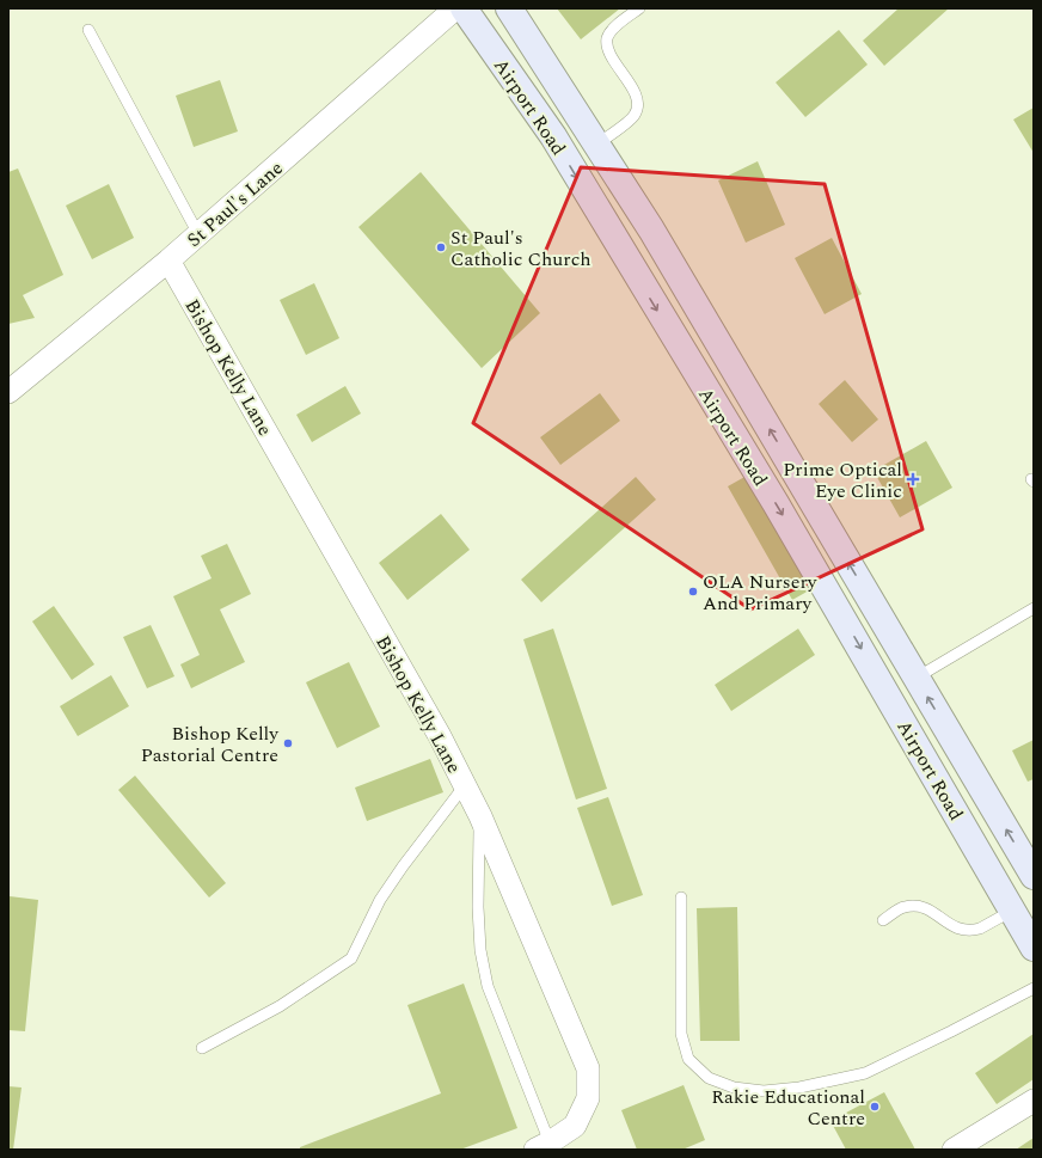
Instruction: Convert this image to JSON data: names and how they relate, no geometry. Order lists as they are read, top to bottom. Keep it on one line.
{"streets":{"main road":["Airport Road"],"street":["St Paul's Lane","Bishop Kelly Lane"]},"crossings":[["St Paul's Lane","Bishop Kelly Lane"]],"places":{"other":["St Paul's Catholic Church","OLA Nursery And Primary","Bishop Kelly Pastorial Centre","Rakie Educational Centre"],"health":["Prime Optical Eye Clinic"]}}
